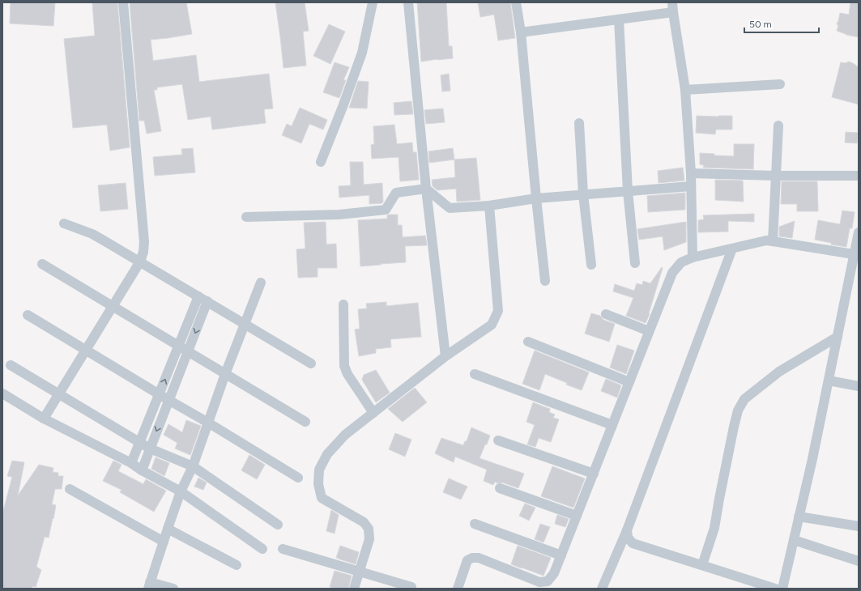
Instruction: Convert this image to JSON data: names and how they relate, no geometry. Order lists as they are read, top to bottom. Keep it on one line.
{"scale_bar":"50 m"}
